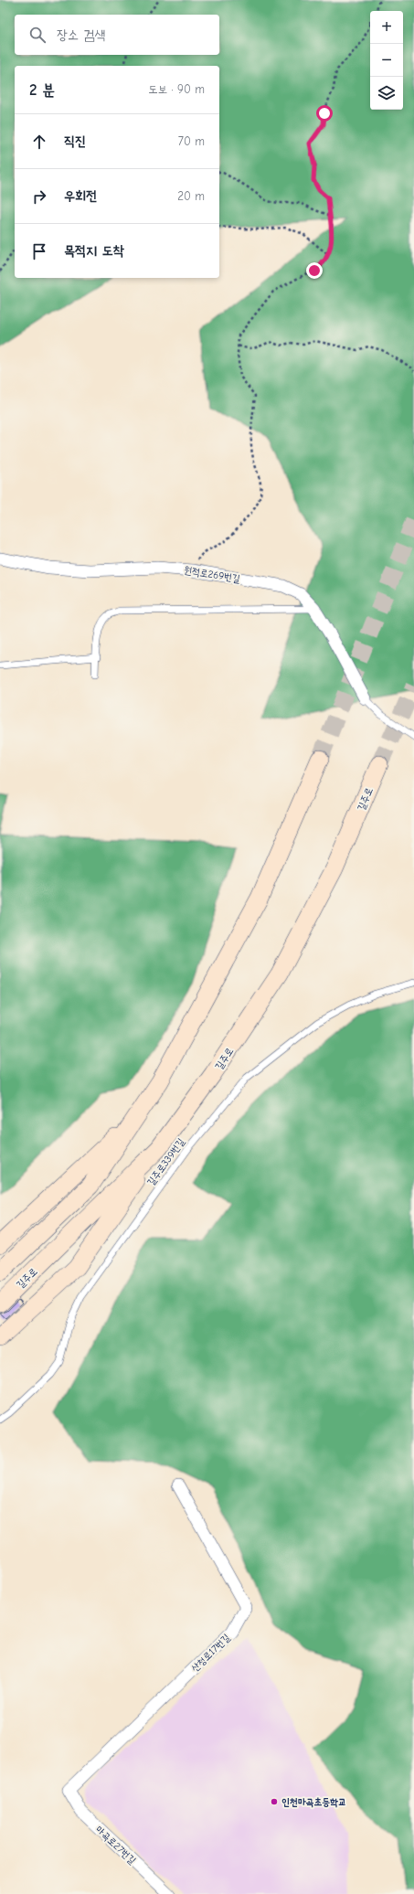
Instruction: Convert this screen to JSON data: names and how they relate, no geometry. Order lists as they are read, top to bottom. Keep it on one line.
{"streets":{"main road":["길주로"],"street":["원적로269번길","산청로17번길","마곡로27번길"],"lane":["길주로339번길"]},"crossings":[["산청로17번길","마곡로27번길"]],"places":["인천마곡초등학교"],"page":{"map_buttons":["+","−"],"search":"장소 검색","heading":["2 분","도보 · 90 m"],"list":[["직진","70 m"],["우회전","20 m"],"목적지 도착"]}}
